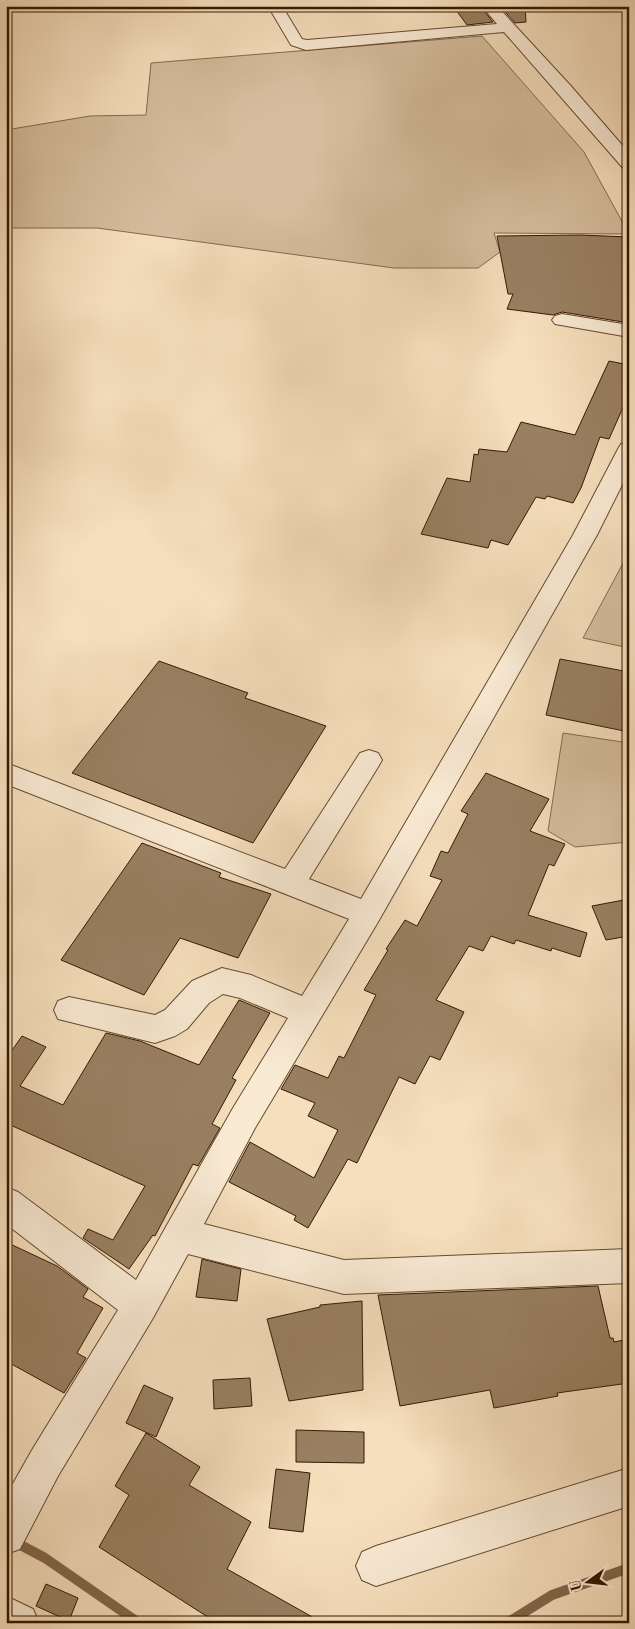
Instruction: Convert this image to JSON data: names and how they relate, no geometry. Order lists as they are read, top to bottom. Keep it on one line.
{"north":"left"}
